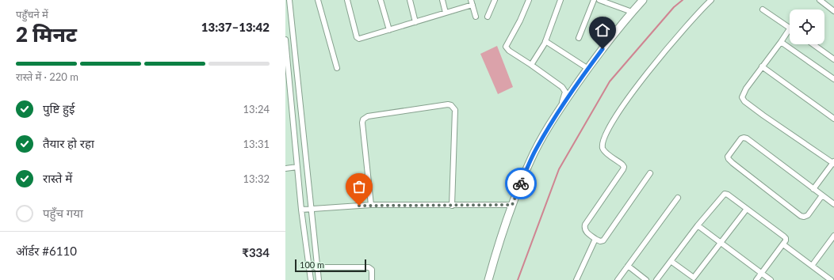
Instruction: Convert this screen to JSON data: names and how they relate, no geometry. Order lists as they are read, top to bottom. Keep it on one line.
{"scale_bar":"100 m","page":{"heading":["2 मिनट","पहुँचने में","13:37–13:42"],"panel":["ऑर्डर #6110","₹334"],"bar":"रास्ते में · 220 m","list":[["पुष्टि हुई","13:24"],["तैयार हो रहा","13:31"],["रास्ते में","13:32"],"पहुँच गया"],"scale":"100 m"}}
